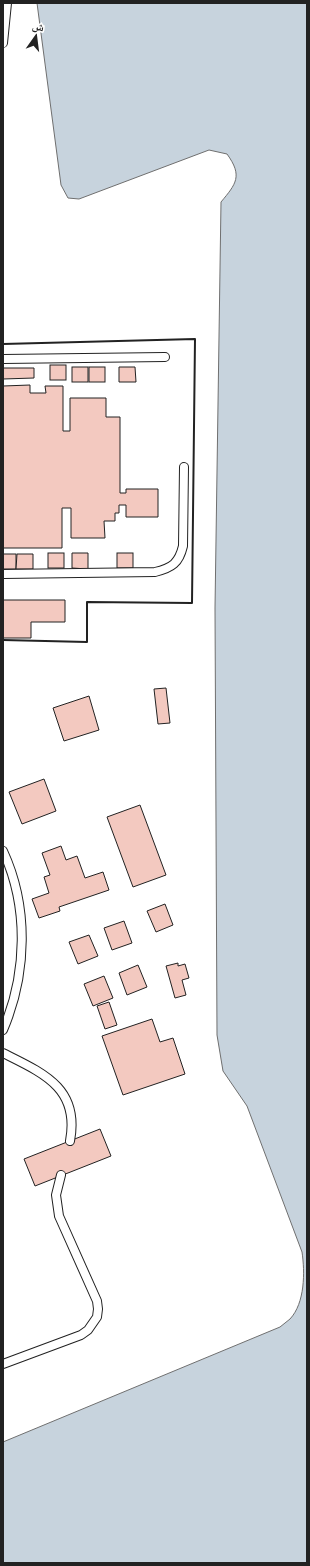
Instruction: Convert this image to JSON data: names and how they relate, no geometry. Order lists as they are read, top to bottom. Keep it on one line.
{"north":"top"}
